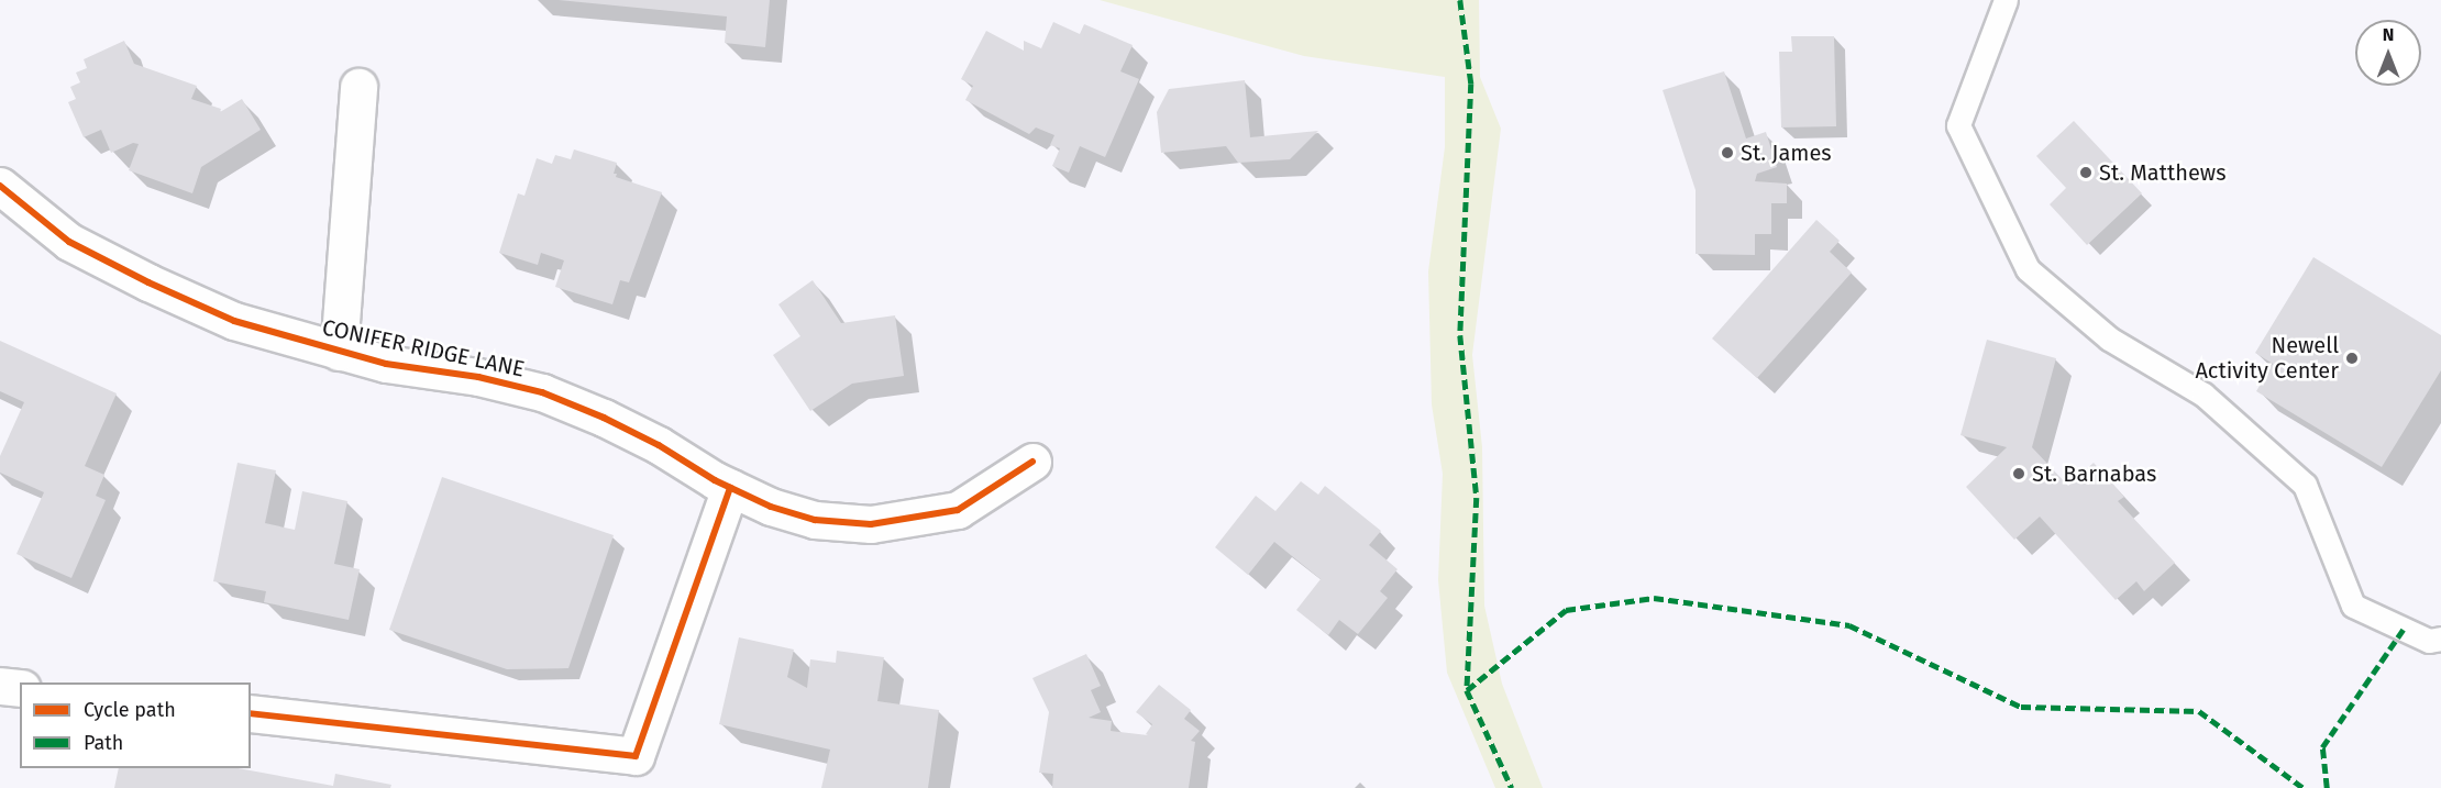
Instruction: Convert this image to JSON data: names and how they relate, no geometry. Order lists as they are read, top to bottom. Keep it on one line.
{"streets":{"street":["CONIFER RIDGE LANE"]},"places":["St. James","St. Matthews","Newell Activity Center","St. Barnabas"],"legend":["Cycle path","Path"],"north":"top"}
